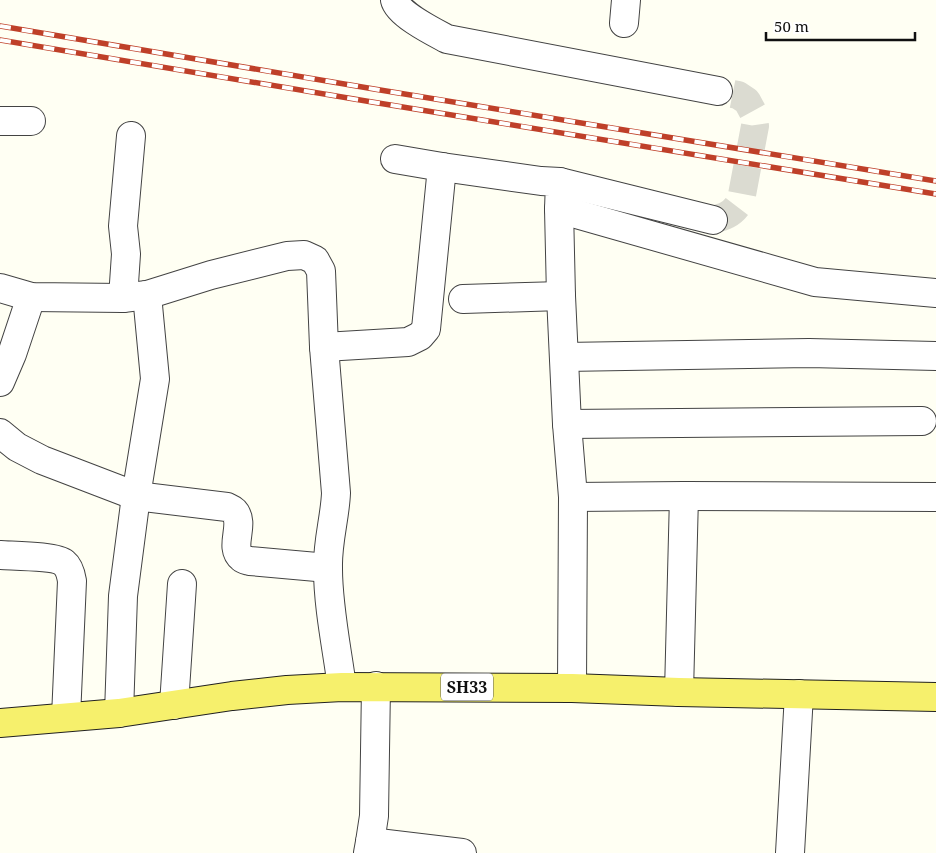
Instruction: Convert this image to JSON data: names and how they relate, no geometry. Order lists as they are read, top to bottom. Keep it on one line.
{"streets":{"main road":["SH33"]},"scale_bar":"50 m"}
